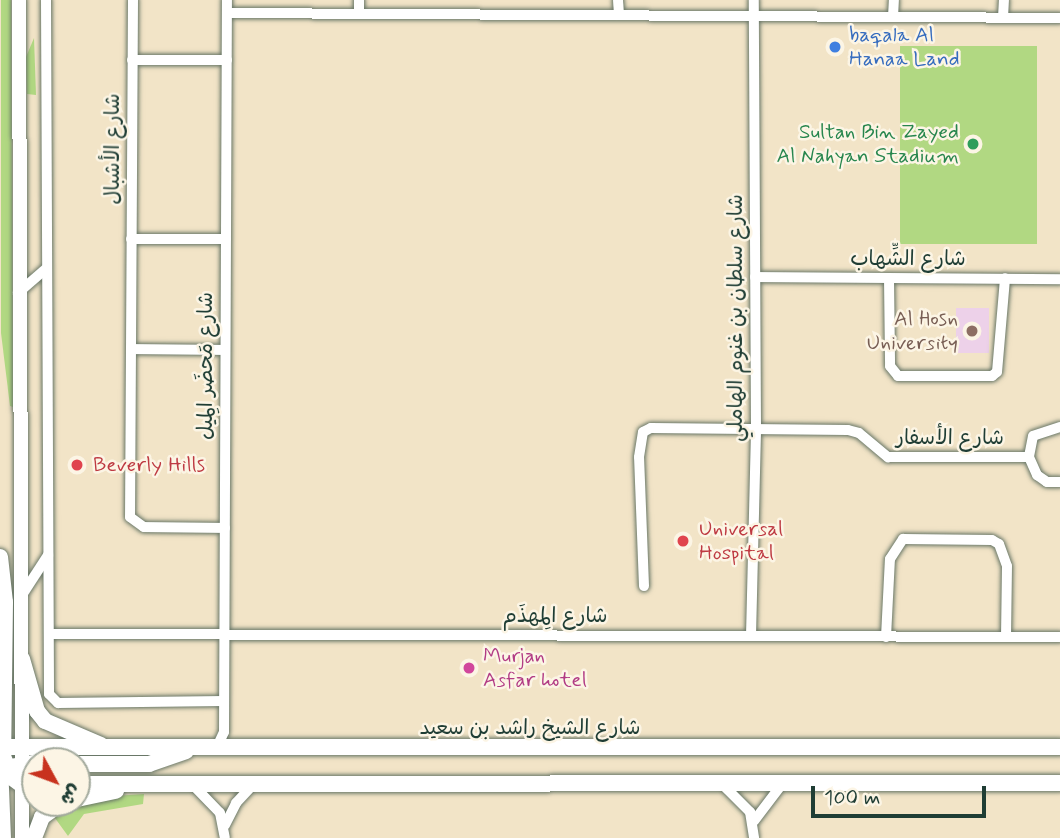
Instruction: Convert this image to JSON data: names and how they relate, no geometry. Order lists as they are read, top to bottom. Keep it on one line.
{"streets":{"main road":["شارع الشيخ راشد بن سعيد"],"street":["شارع الأشبال","شارع الشِّهاب","شارع سلطان بن غنوم الهاملي","شارع مَحضَر المِيل","شارع الأسفار","شارع المِهذَم"]},"crossings":[["شارع الأشبال","شارع مَحضَر المِيل"],["شارع الشِّهاب","شارع سلطان بن غنوم الهاملي"],["شارع سلطان بن غنوم الهاملي","شارع الأسفار"],["شارع سلطان بن غنوم الهاملي","شارع المِهذَم"],["شارع مَحضَر المِيل","شارع المِهذَم"],["شارع مَحضَر المِيل","شارع الشيخ راشد بن سعيد"]],"places":["baqala Al Hanaa Land","Sultan Bin Zayed Al Nahyan Stadium","Al Hosn University","Beverly Hills","Universal Hospital","Murjan Asfar hotel"],"scale_bar":"100 m","north":"bottom right"}
